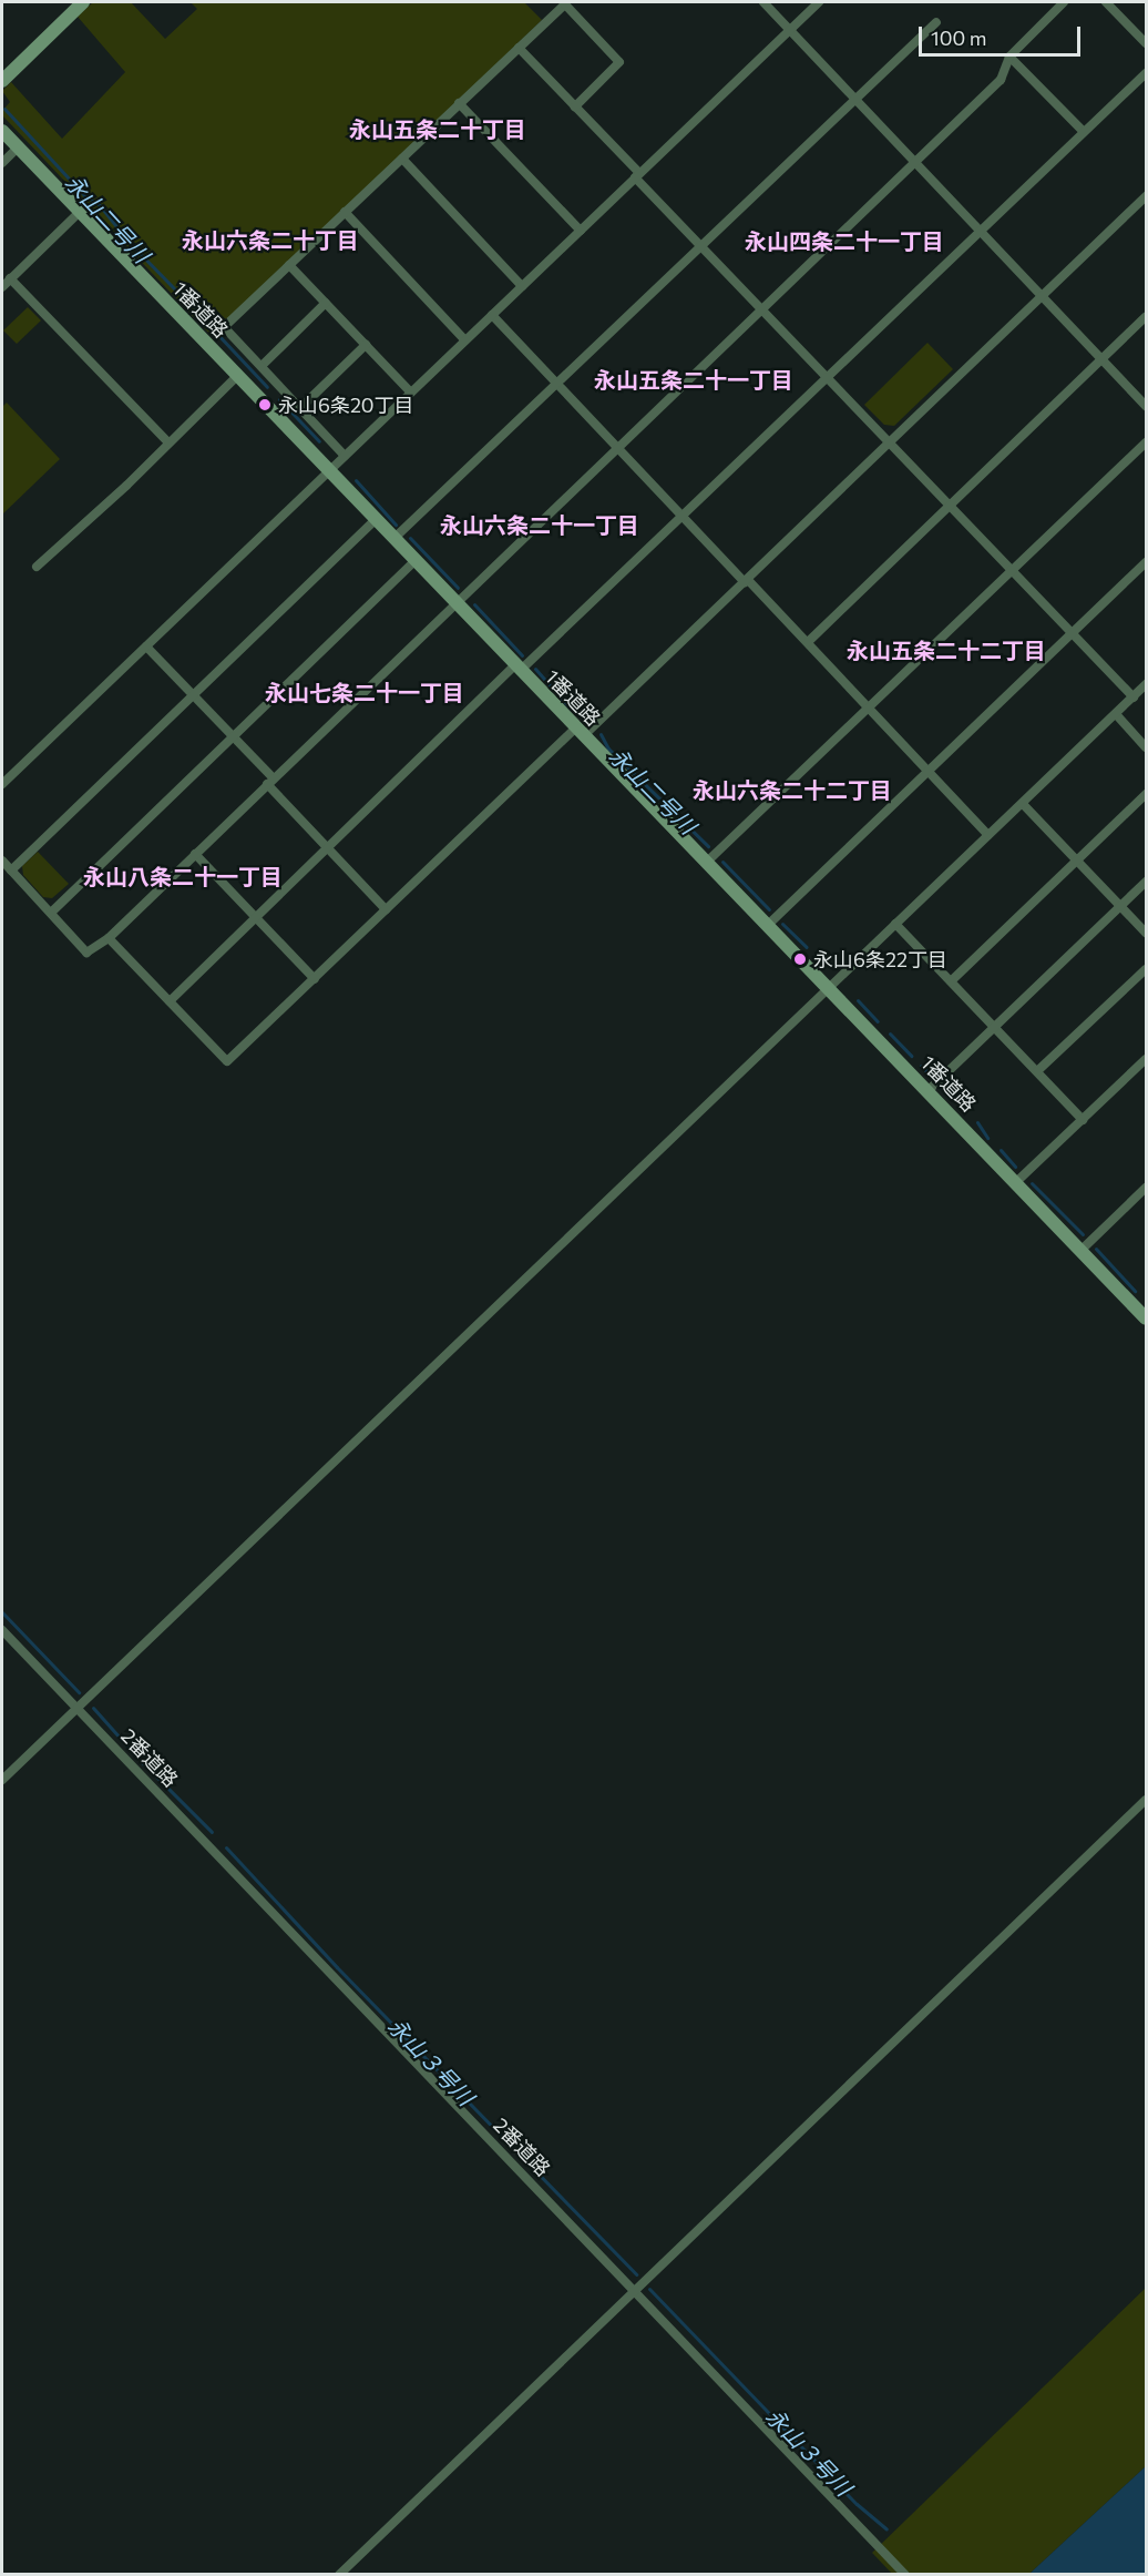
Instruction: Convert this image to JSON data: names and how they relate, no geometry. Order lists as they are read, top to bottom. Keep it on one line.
{"streets":{"street":["1番道路","2番道路"]},"districts":["永山五条二十丁目","永山六条二十丁目","永山四条二十一丁目","永山五条二十一丁目","永山六条二十一丁目","永山五条二十二丁目","永山七条二十一丁目","永山六条二十二丁目","永山八条二十一丁目"],"water":["永山二号川","永山３号川"],"places":["永山6条20丁目","永山6条22丁目"],"scale_bar":"100 m"}
